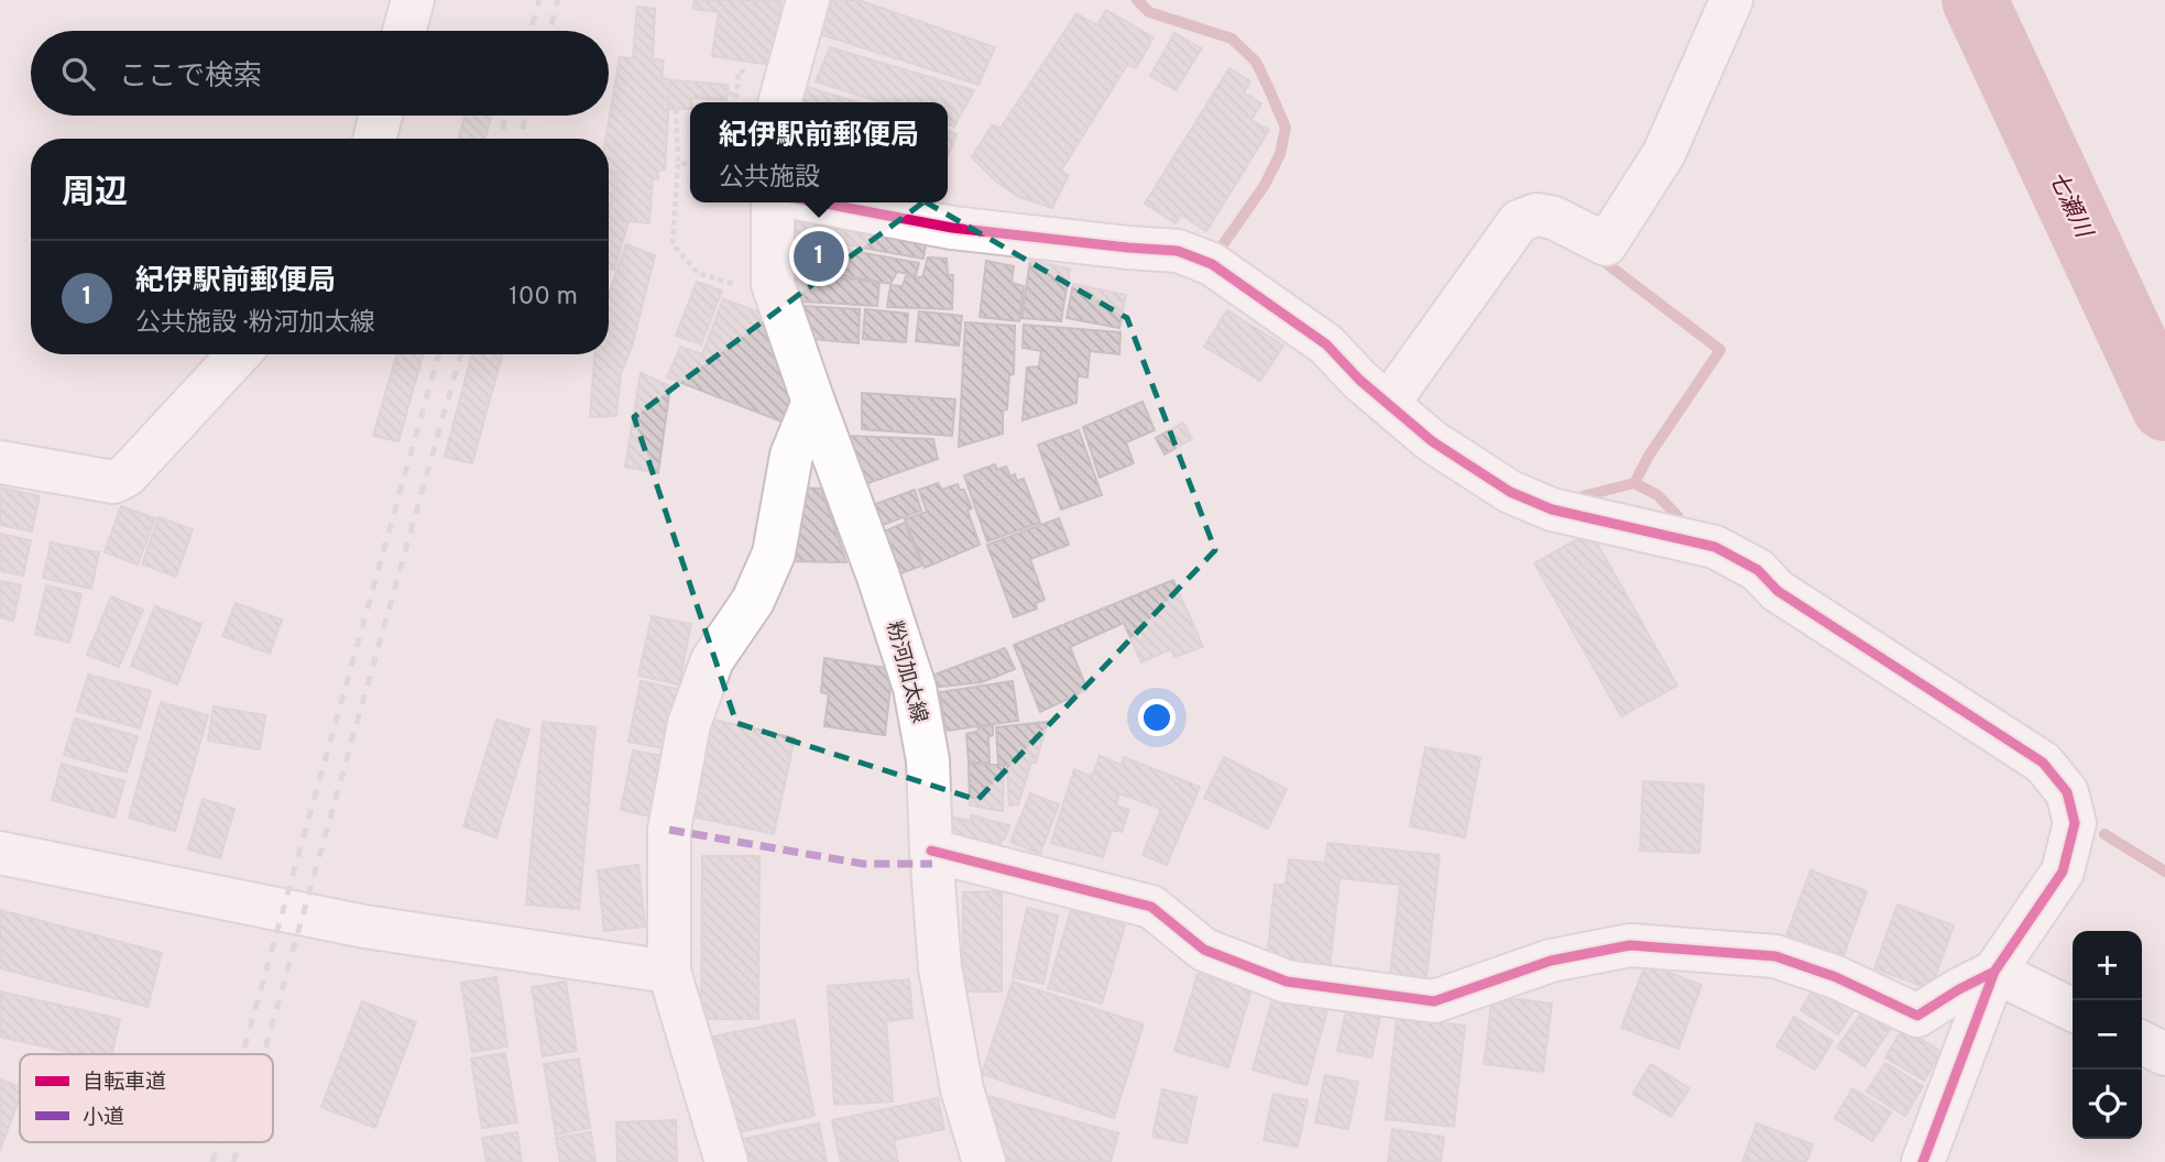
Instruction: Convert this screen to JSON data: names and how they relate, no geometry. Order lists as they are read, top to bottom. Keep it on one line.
{"streets":{"street":["粉河加太線"]},"water":["七瀬川"],"legend":["自転車道","小道"],"page":{"search":"ここで検索","popup":["紀伊駅前郵便局","公共施設"],"heading":"周辺","pins":"1","list":[{"mark":"1","name":"紀伊駅前郵便局","note":"公共施設 · 粉河加太線","value":"100 m"}],"map_buttons":["+","−"]}}
